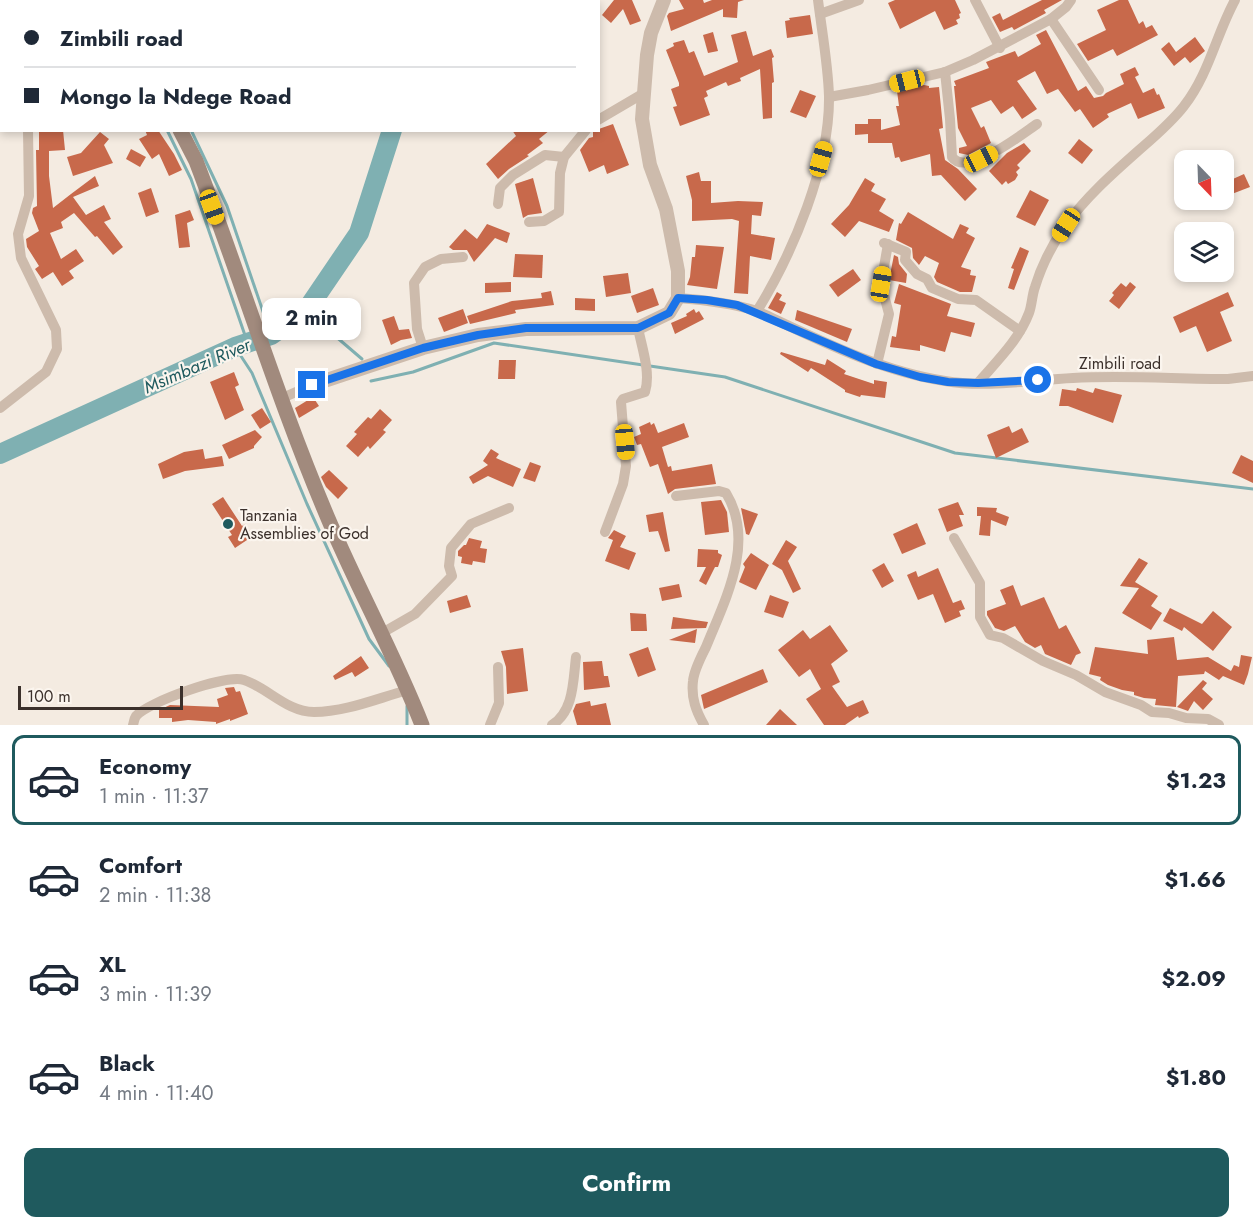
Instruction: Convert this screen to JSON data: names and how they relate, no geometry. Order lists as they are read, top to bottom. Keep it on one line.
{"streets":{"street":["Zimbili road"]},"water":["Msimbazi River"],"places":["Tanzania Assemblies of God"],"scale_bar":"100 m","north":"bottom right","page":{"banner":["Zimbili road","Mongo la Ndege Road"],"bubble":"2 min","scale":"100 m","list":[{"name":"Economy","note":"1 min · 11:37","value":"$1.23"},{"name":"Comfort","note":"2 min · 11:38","value":"$1.66"},{"name":"XL","note":"3 min · 11:39","value":"$2.09"},{"name":"Black","note":"4 min · 11:40","value":"$1.80"}],"buttons":"Confirm"}}
